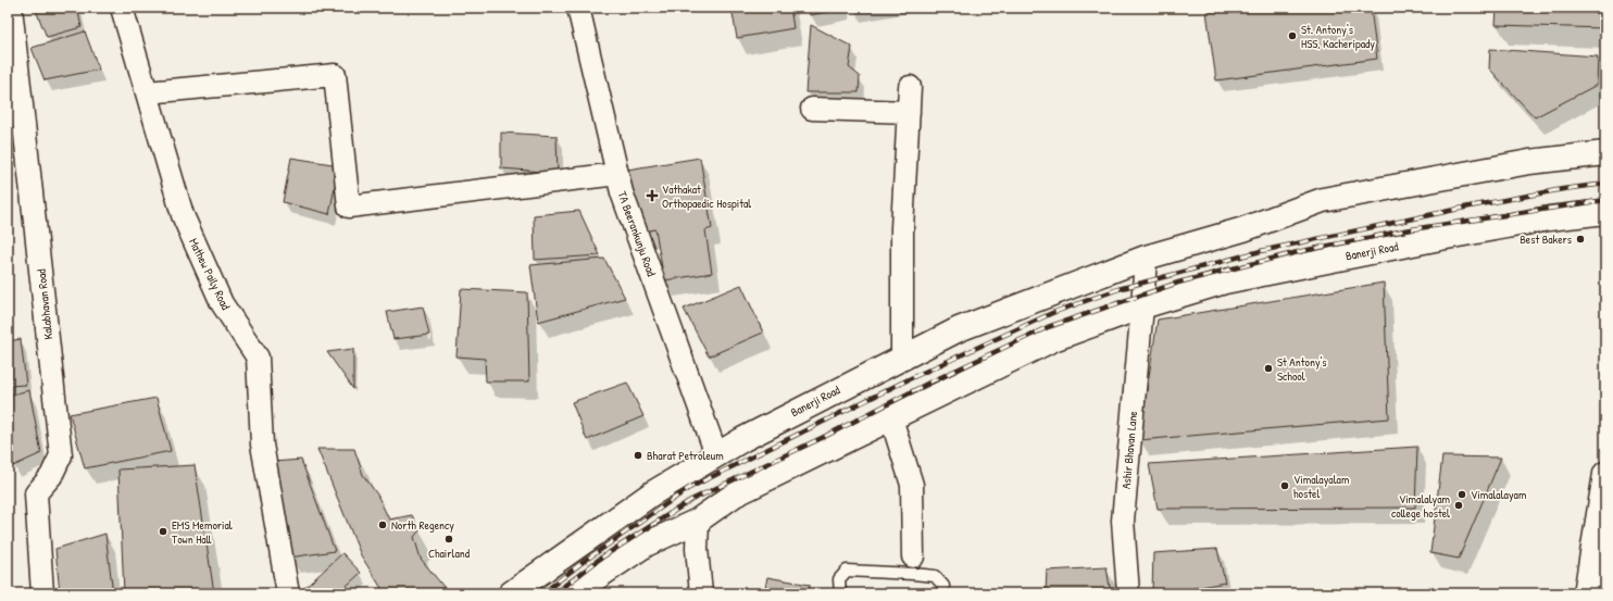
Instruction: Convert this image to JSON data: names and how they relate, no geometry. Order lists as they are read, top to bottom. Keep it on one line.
{"streets":{"main road":["Banerji Road"],"street":["TA Beerankunju Road","Mathew Paily Road","Kalabhavan Road","Ashir Bhavan Lane"]},"crossings":[["TA Beerankunju Road","Banerji Road"],["Banerji Road","Ashir Bhavan Lane"]],"places":{"other":["St. Antony's HSS, Kacheripady","Best Bakers","St Antony's School","Bharat Petroleum","Vimalayalam hostel","Vimalalayam","Vimalalyam college hostel","North Regency","EMS Memorial Town Hall","Chairland"],"health":["Vathakat Orthopaedic Hospital"]}}
